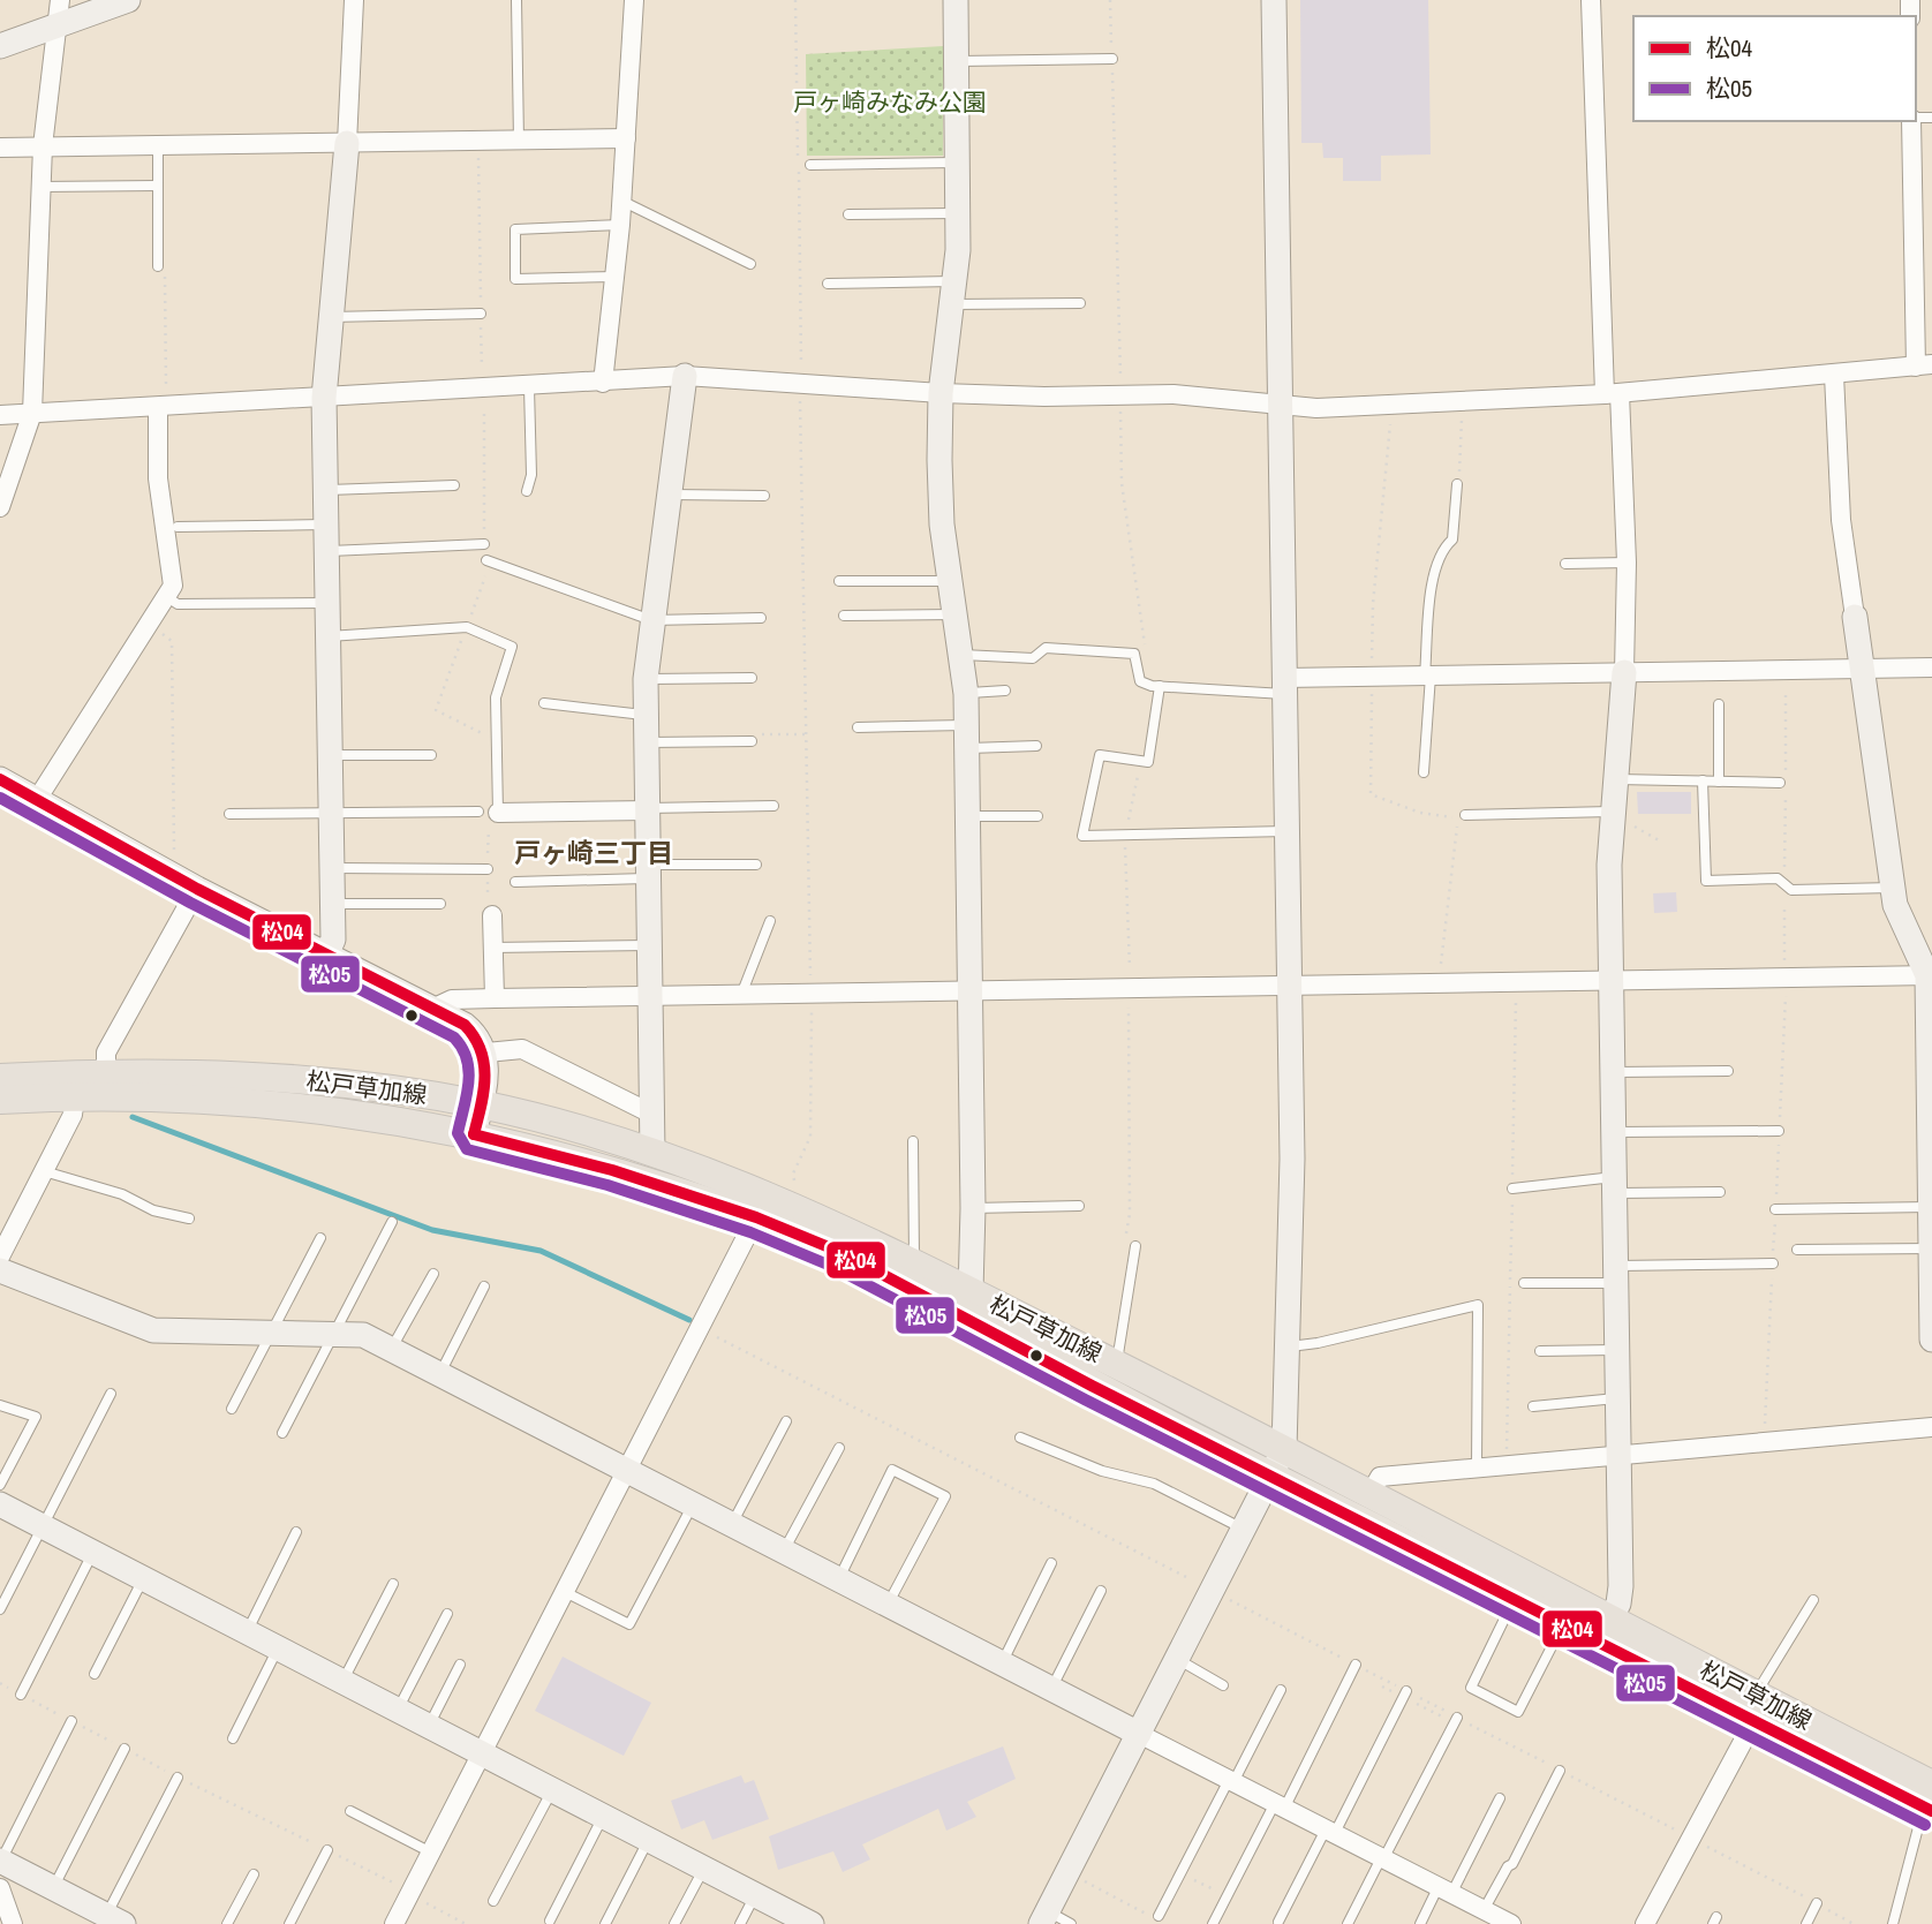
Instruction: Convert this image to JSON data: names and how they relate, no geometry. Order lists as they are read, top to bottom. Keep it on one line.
{"streets":{"main road":["松戸草加線"]},"districts":["戸ヶ崎三丁目"],"parks":["戸ヶ崎みなみ公園"],"lines":["transit line 松04","transit line 松05"],"legend":["松04","松05"]}
